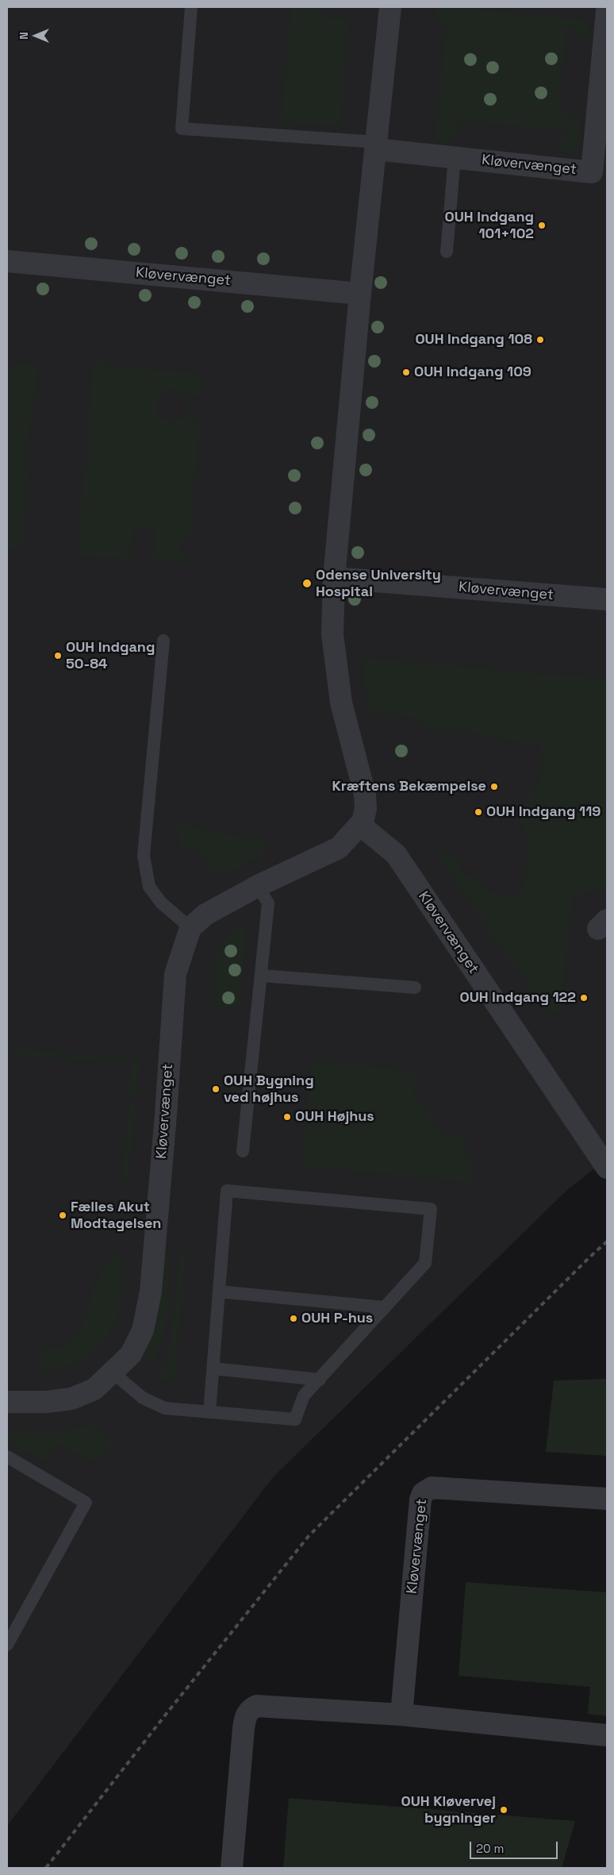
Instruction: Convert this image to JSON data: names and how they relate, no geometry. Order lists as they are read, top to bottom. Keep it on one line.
{"streets":{"street":["Kløvervænget"]},"places":["OUH Indgang 101+102","OUH Indgang 108","OUH Indgang 109","Odense University Hospital","OUH Indgang 50-84","Kræftens Bekæmpelse","OUH Indgang 119","OUH Indgang 122","OUH Bygning ved højhus","OUH Højhus","Fælles Akut Modtagelsen","OUH P-hus","OUH Kløvervej bygninger"],"scale_bar":"20 m","north":"left"}
